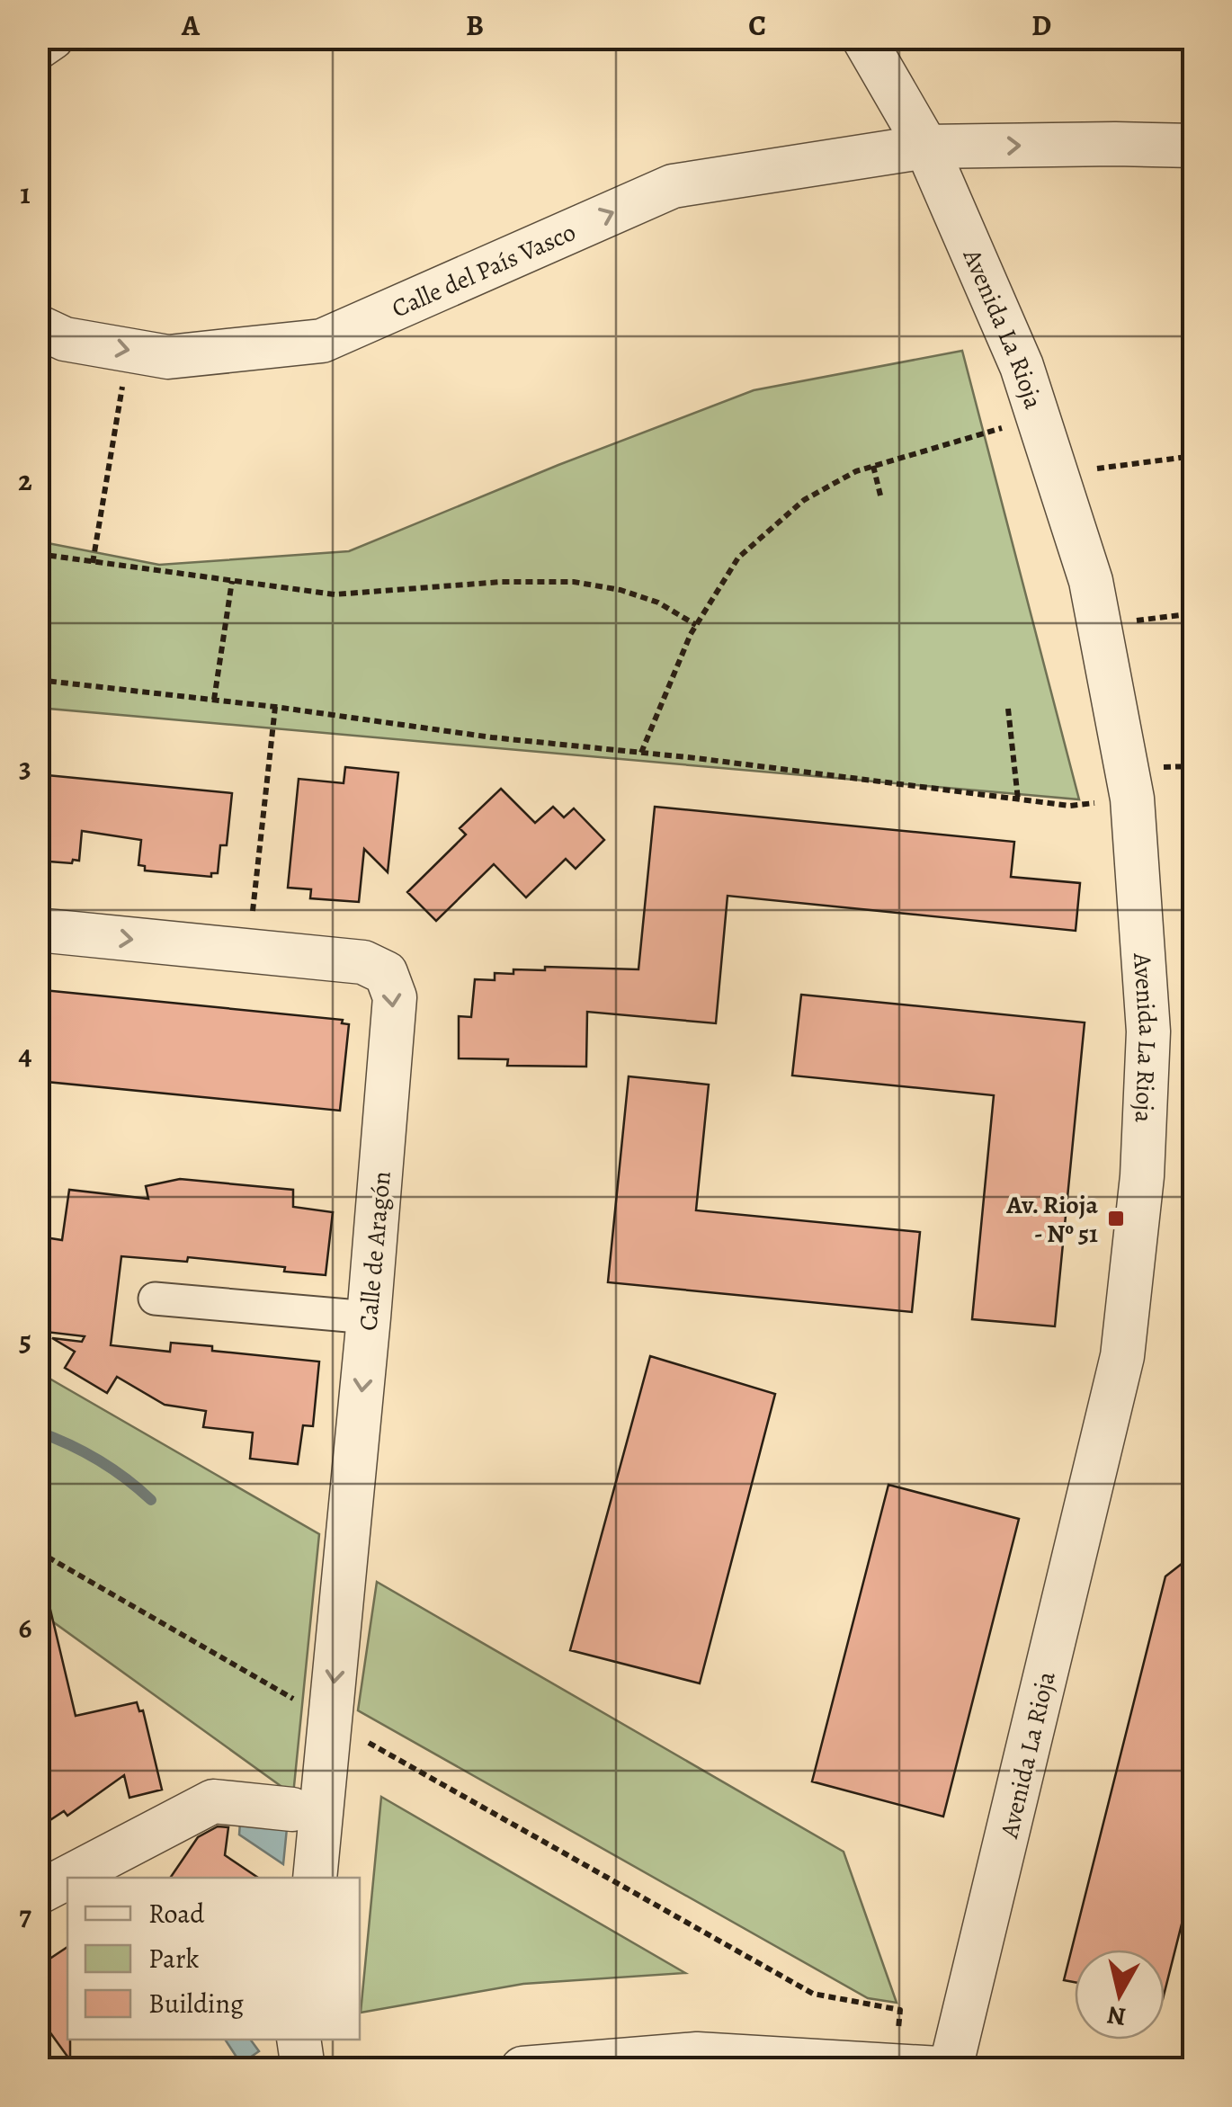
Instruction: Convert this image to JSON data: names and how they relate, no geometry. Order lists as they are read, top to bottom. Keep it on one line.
{"streets":{"street":["Calle del País Vasco","Avenida La Rioja","Calle de Aragón"]},"crossings":[["Calle del País Vasco","Avenida La Rioja"]],"one_way":["Calle del País Vasco"],"places":{"transit":["Av. Rioja - Nº 51"]},"legend":["Road","Park","Building"],"north":"bottom","grid":{"columns":["A","B","C","D"],"rows":["1","2","3","4","5","6","7"]}}
